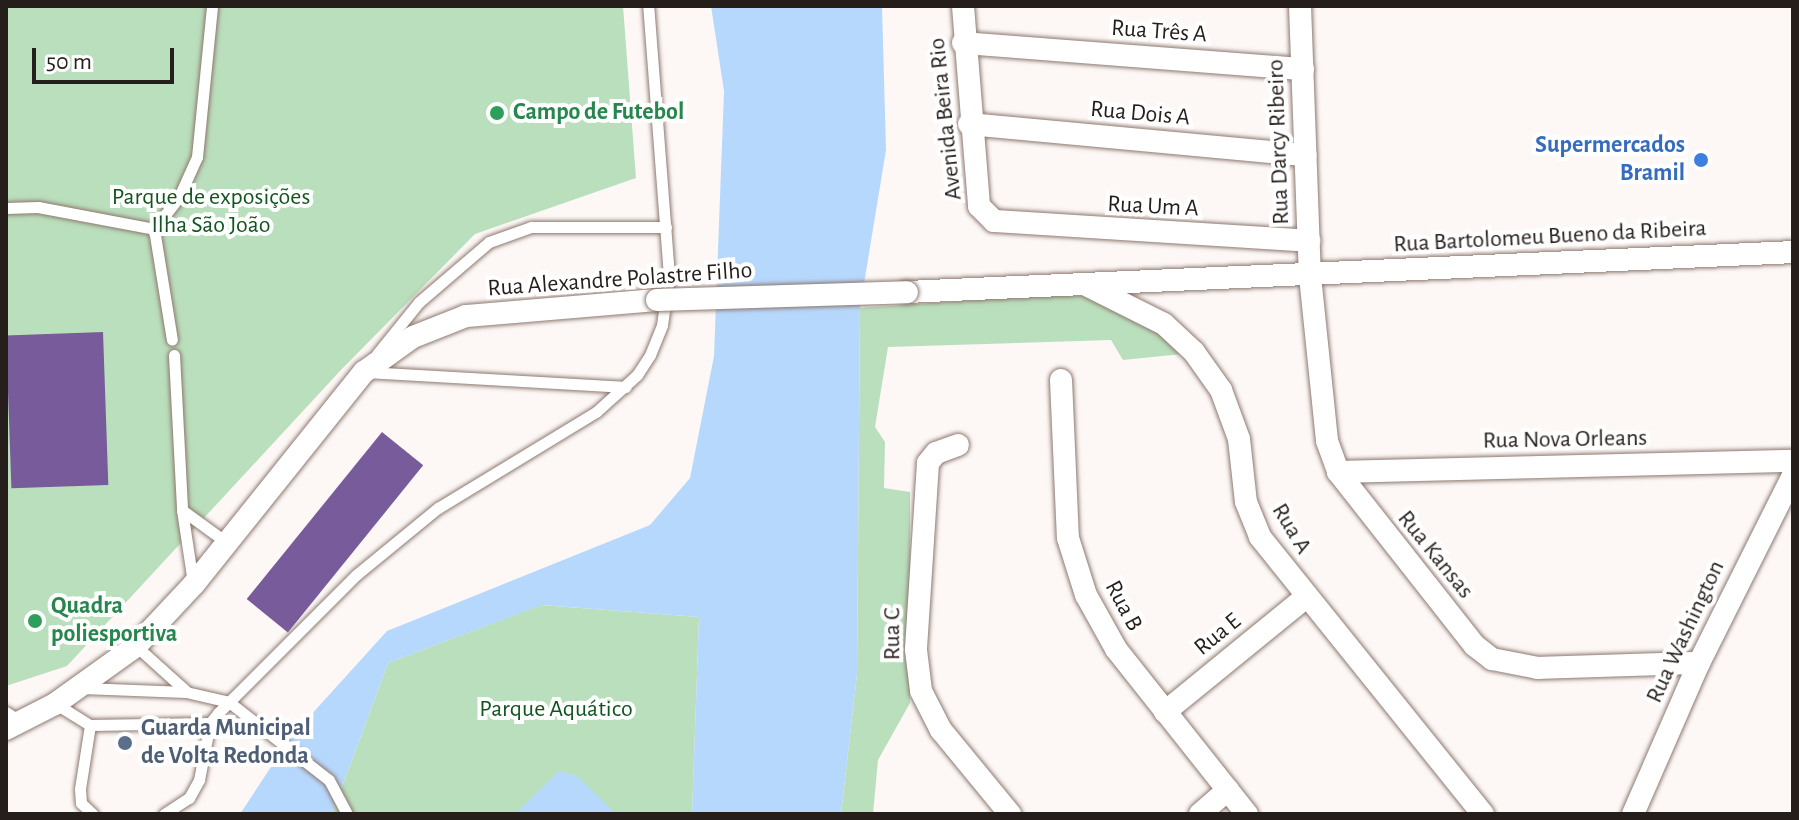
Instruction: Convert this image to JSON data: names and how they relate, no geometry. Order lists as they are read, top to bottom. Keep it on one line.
{"streets":{"street":["Rua Três A","Rua Dois A","Avenida Beira Rio","Rua Darcy Ribeiro","Rua Um A","Rua Bartolomeu Bueno da Ribeira","Rua Alexandre Polastre Filho","Rua Nova Orleans","Rua A","Rua Kansas","Rua B","Rua Washington","Rua C","Rua E"]},"crossings":[["Rua Três A","Avenida Beira Rio"],["Rua Três A","Rua Darcy Ribeiro"],["Rua Dois A","Avenida Beira Rio"],["Rua Dois A","Rua Darcy Ribeiro"],["Avenida Beira Rio","Rua Um A"],["Rua Darcy Ribeiro","Rua Um A"],["Rua Darcy Ribeiro","Rua Bartolomeu Bueno da Ribeira"],["Rua Darcy Ribeiro","Rua Alexandre Polastre Filho"],["Rua Darcy Ribeiro","Rua Kansas"],["Rua Bartolomeu Bueno da Ribeira","Rua Alexandre Polastre Filho"],["Rua Bartolomeu Bueno da Ribeira","Rua Kansas"],["Rua Alexandre Polastre Filho","Rua A"],["Rua Alexandre Polastre Filho","Rua Kansas"],["Rua Nova Orleans","Rua Kansas"],["Rua A","Rua E"],["Rua Kansas","Rua Washington"],["Rua B","Rua E"]],"parks":["Parque de exposições Ilha São João","Parque Aquático"],"places":["Campo de Futebol","Supermercados Bramil","Quadra poliesportiva","Guarda Municipal de Volta Redonda"],"scale_bar":"50 m"}
